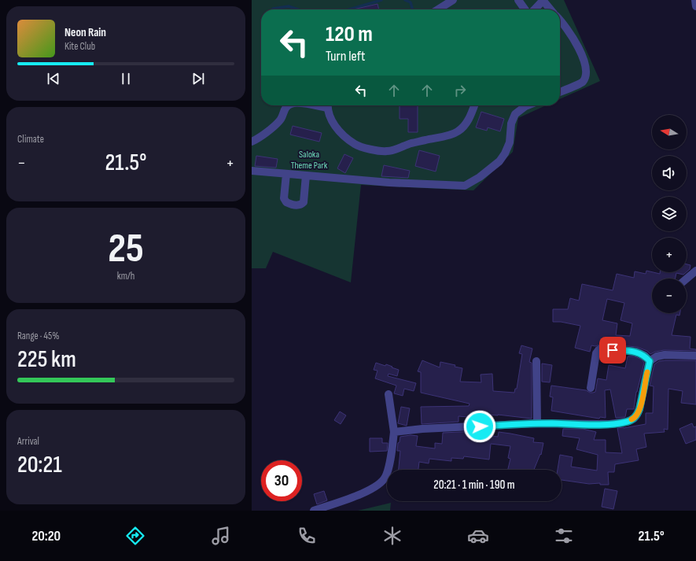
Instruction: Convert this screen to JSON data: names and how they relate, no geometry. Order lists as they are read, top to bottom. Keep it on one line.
{"parks":["Saloka Theme Park"],"north":"left","page":{"turn":["120 m","Turn left"],"song":["Neon Rain","Kite Club"],"tile":["Climate",["25","km/h"],["Range · 45%","225 km"],["Arrival","20:21"]],"map_buttons":["+","−"],"heat":["−","21.5°","+"],"limit":"30","trip":"20:21 · 1 min · 190 m","tabs":["20:20","21.5°"]}}
